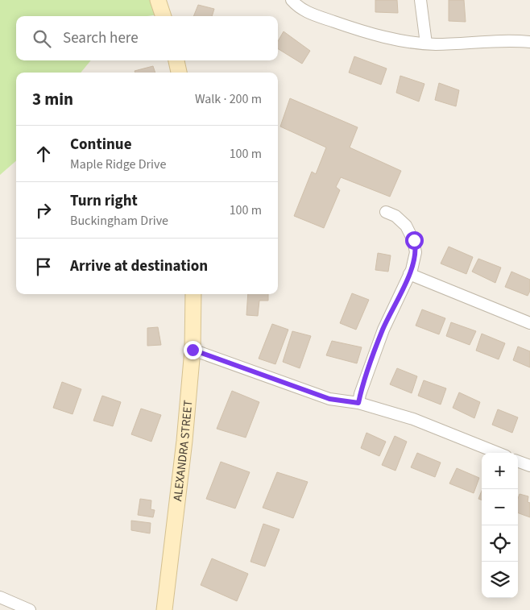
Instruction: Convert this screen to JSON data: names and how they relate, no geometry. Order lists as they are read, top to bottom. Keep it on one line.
{"streets":{"main road":["ALEXANDRA STREET"]},"page":{"search":"Search here","heading":["3 min","Walk · 200 m"],"list":[["Continue","Maple Ridge Drive","100 m"],["Turn right","Buckingham Drive","100 m"],"Arrive at destination"],"map_buttons":["+","−"]}}
